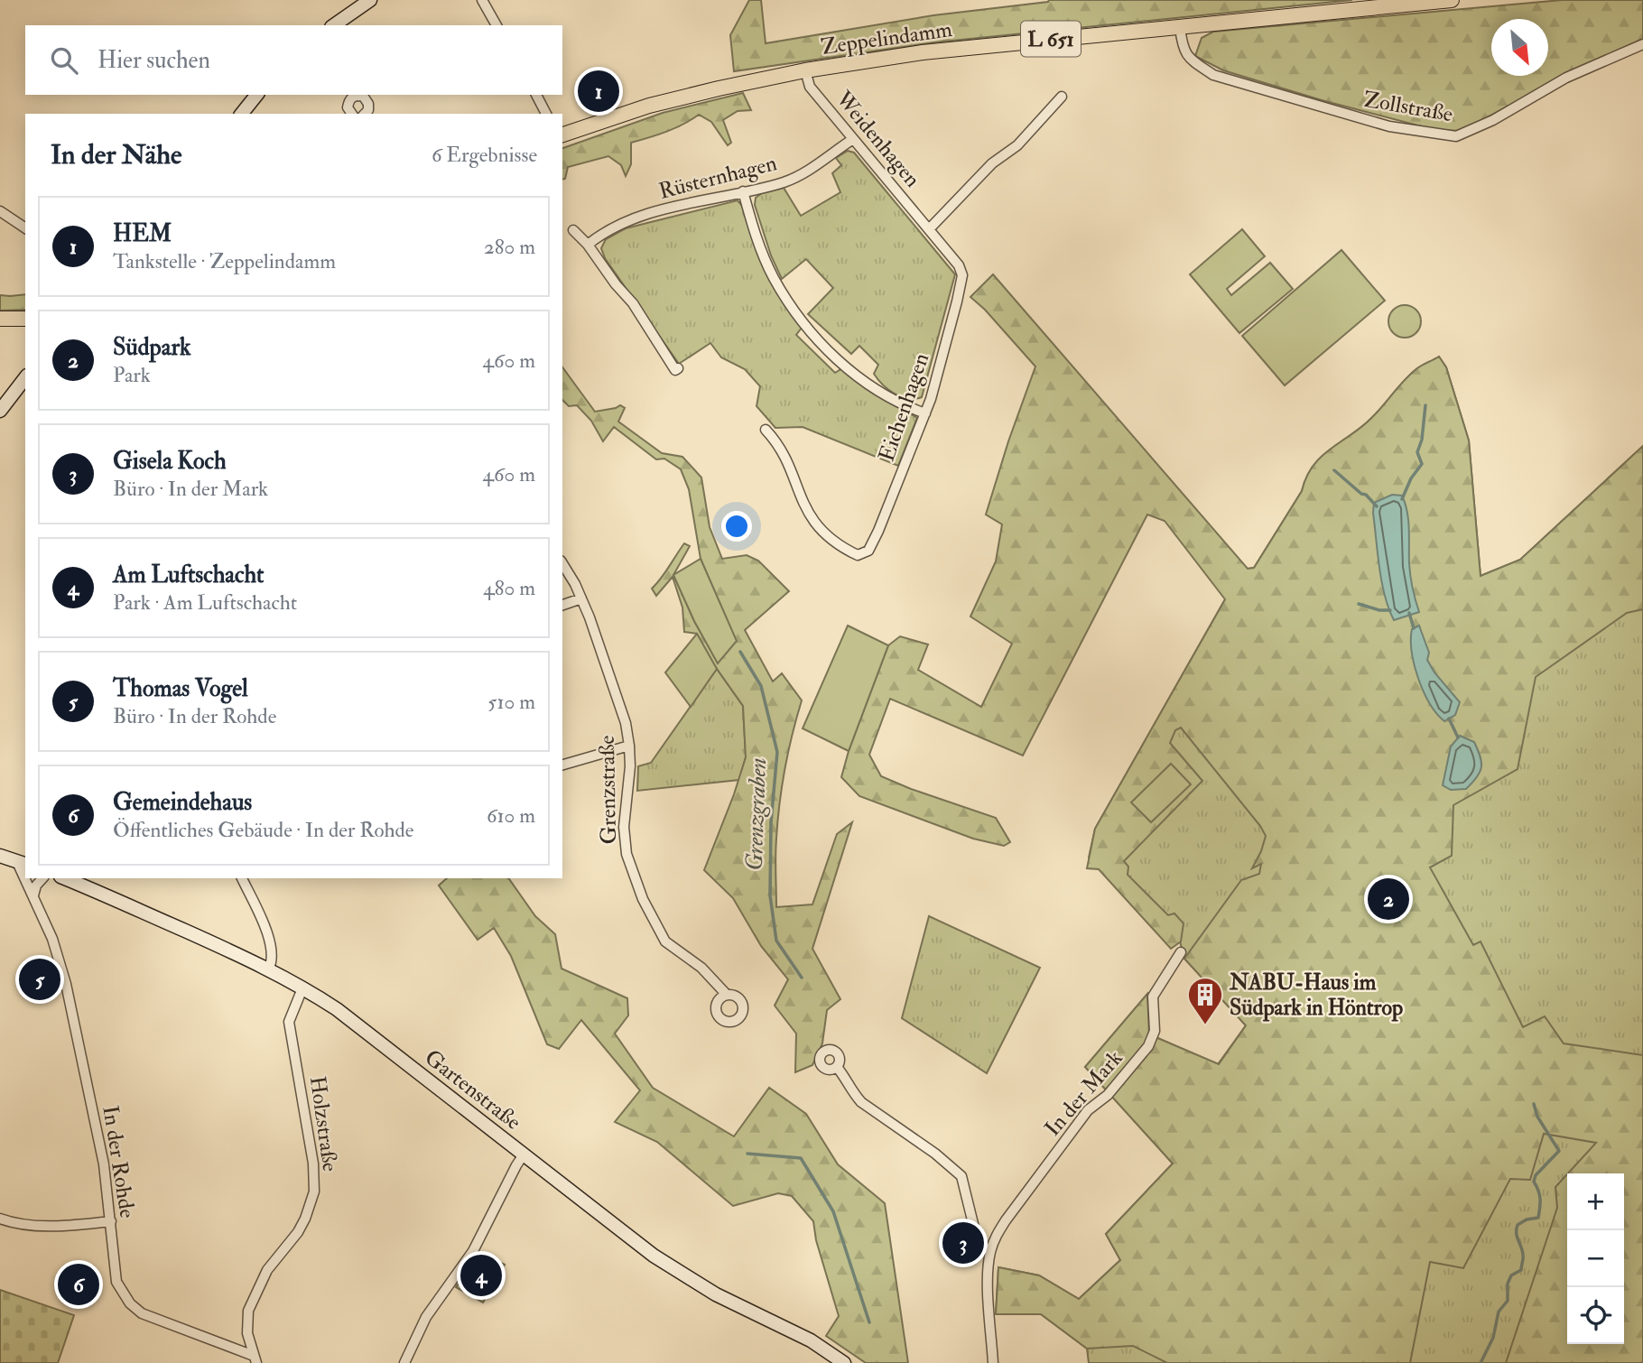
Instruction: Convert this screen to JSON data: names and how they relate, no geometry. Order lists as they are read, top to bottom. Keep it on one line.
{"streets":{"main road":["Zeppelindamm","L 651"],"street":["Zollstraße","Weidenhagen","Rüsternhagen","Eichenhagen","Grenzstraße","Gartenstraße","In der Mark","Holzstraße","In der Rohde"]},"crossings":[["Zeppelindamm","Zollstraße"],["Zeppelindamm","Weidenhagen"],["Weidenhagen","Rüsternhagen"],["Weidenhagen","Eichenhagen"],["Gartenstraße","Holzstraße"],["Holzstraße","In der Rohde"]],"water":["Grenzgraben"],"places":{"building":["NABU-Haus im Südpark in Höntrop"]},"north":"bottom right","page":{"search":"Hier suchen","pins":["1","2","5","3","4","6"],"heading":["In der Nähe","6 Ergebnisse"],"list":[{"mark":"1","name":"HEM","note":"Tankstelle · Zeppelindamm","value":"280 m"},{"mark":"2","name":"Südpark","note":"Park","value":"460 m"},{"mark":"3","name":"Gisela Koch","note":"Büro · In der Mark","value":"460 m"},{"mark":"4","name":"Am Luftschacht","note":"Park · Am Luftschacht","value":"480 m"},{"mark":"5","name":"Thomas Vogel","note":"Büro · In der Rohde","value":"510 m"},{"mark":"6","name":"Gemeindehaus","note":"Öffentliches Gebäude · In der Rohde","value":"610 m"}],"map_buttons":["+","−"]}}
